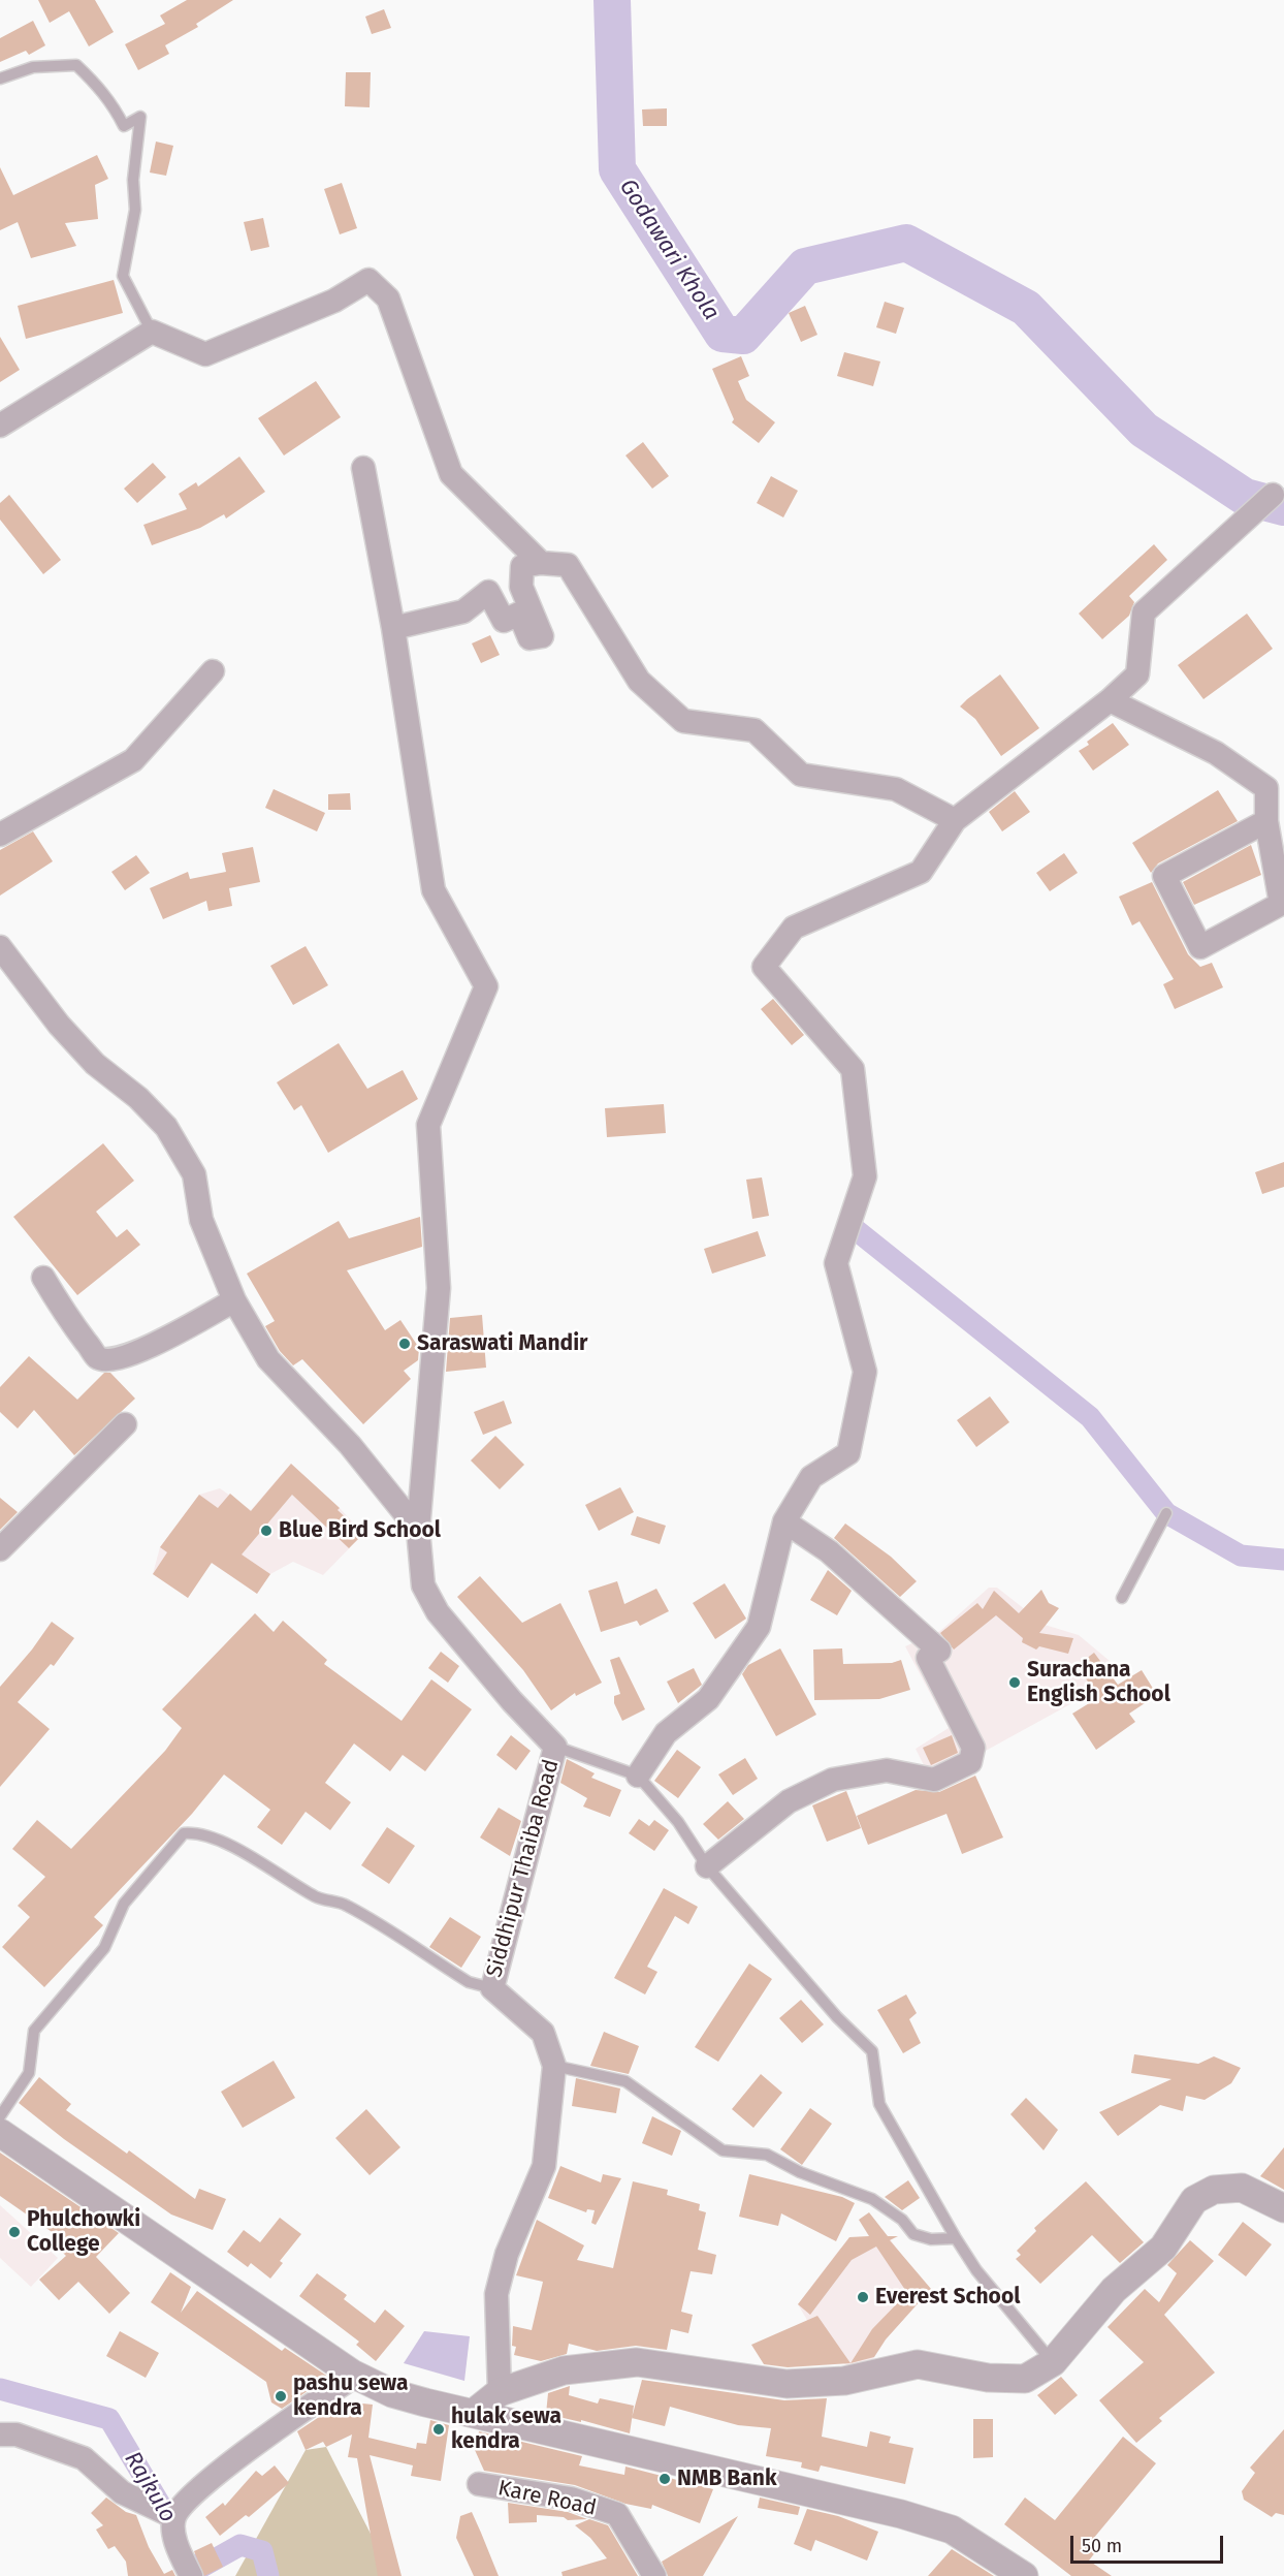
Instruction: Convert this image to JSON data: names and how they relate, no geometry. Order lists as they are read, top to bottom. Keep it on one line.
{"streets":{"street":["Siddhipur Thaiba Road","Kare Road"]},"water":["Godawari Khola","Rajkulo"],"places":["Saraswati Mandir","Blue Bird School","Surachana English School","Phulchowki College","Everest School","pashu sewa kendra","hulak sewa kendra","NMB Bank"],"scale_bar":"50 m"}
